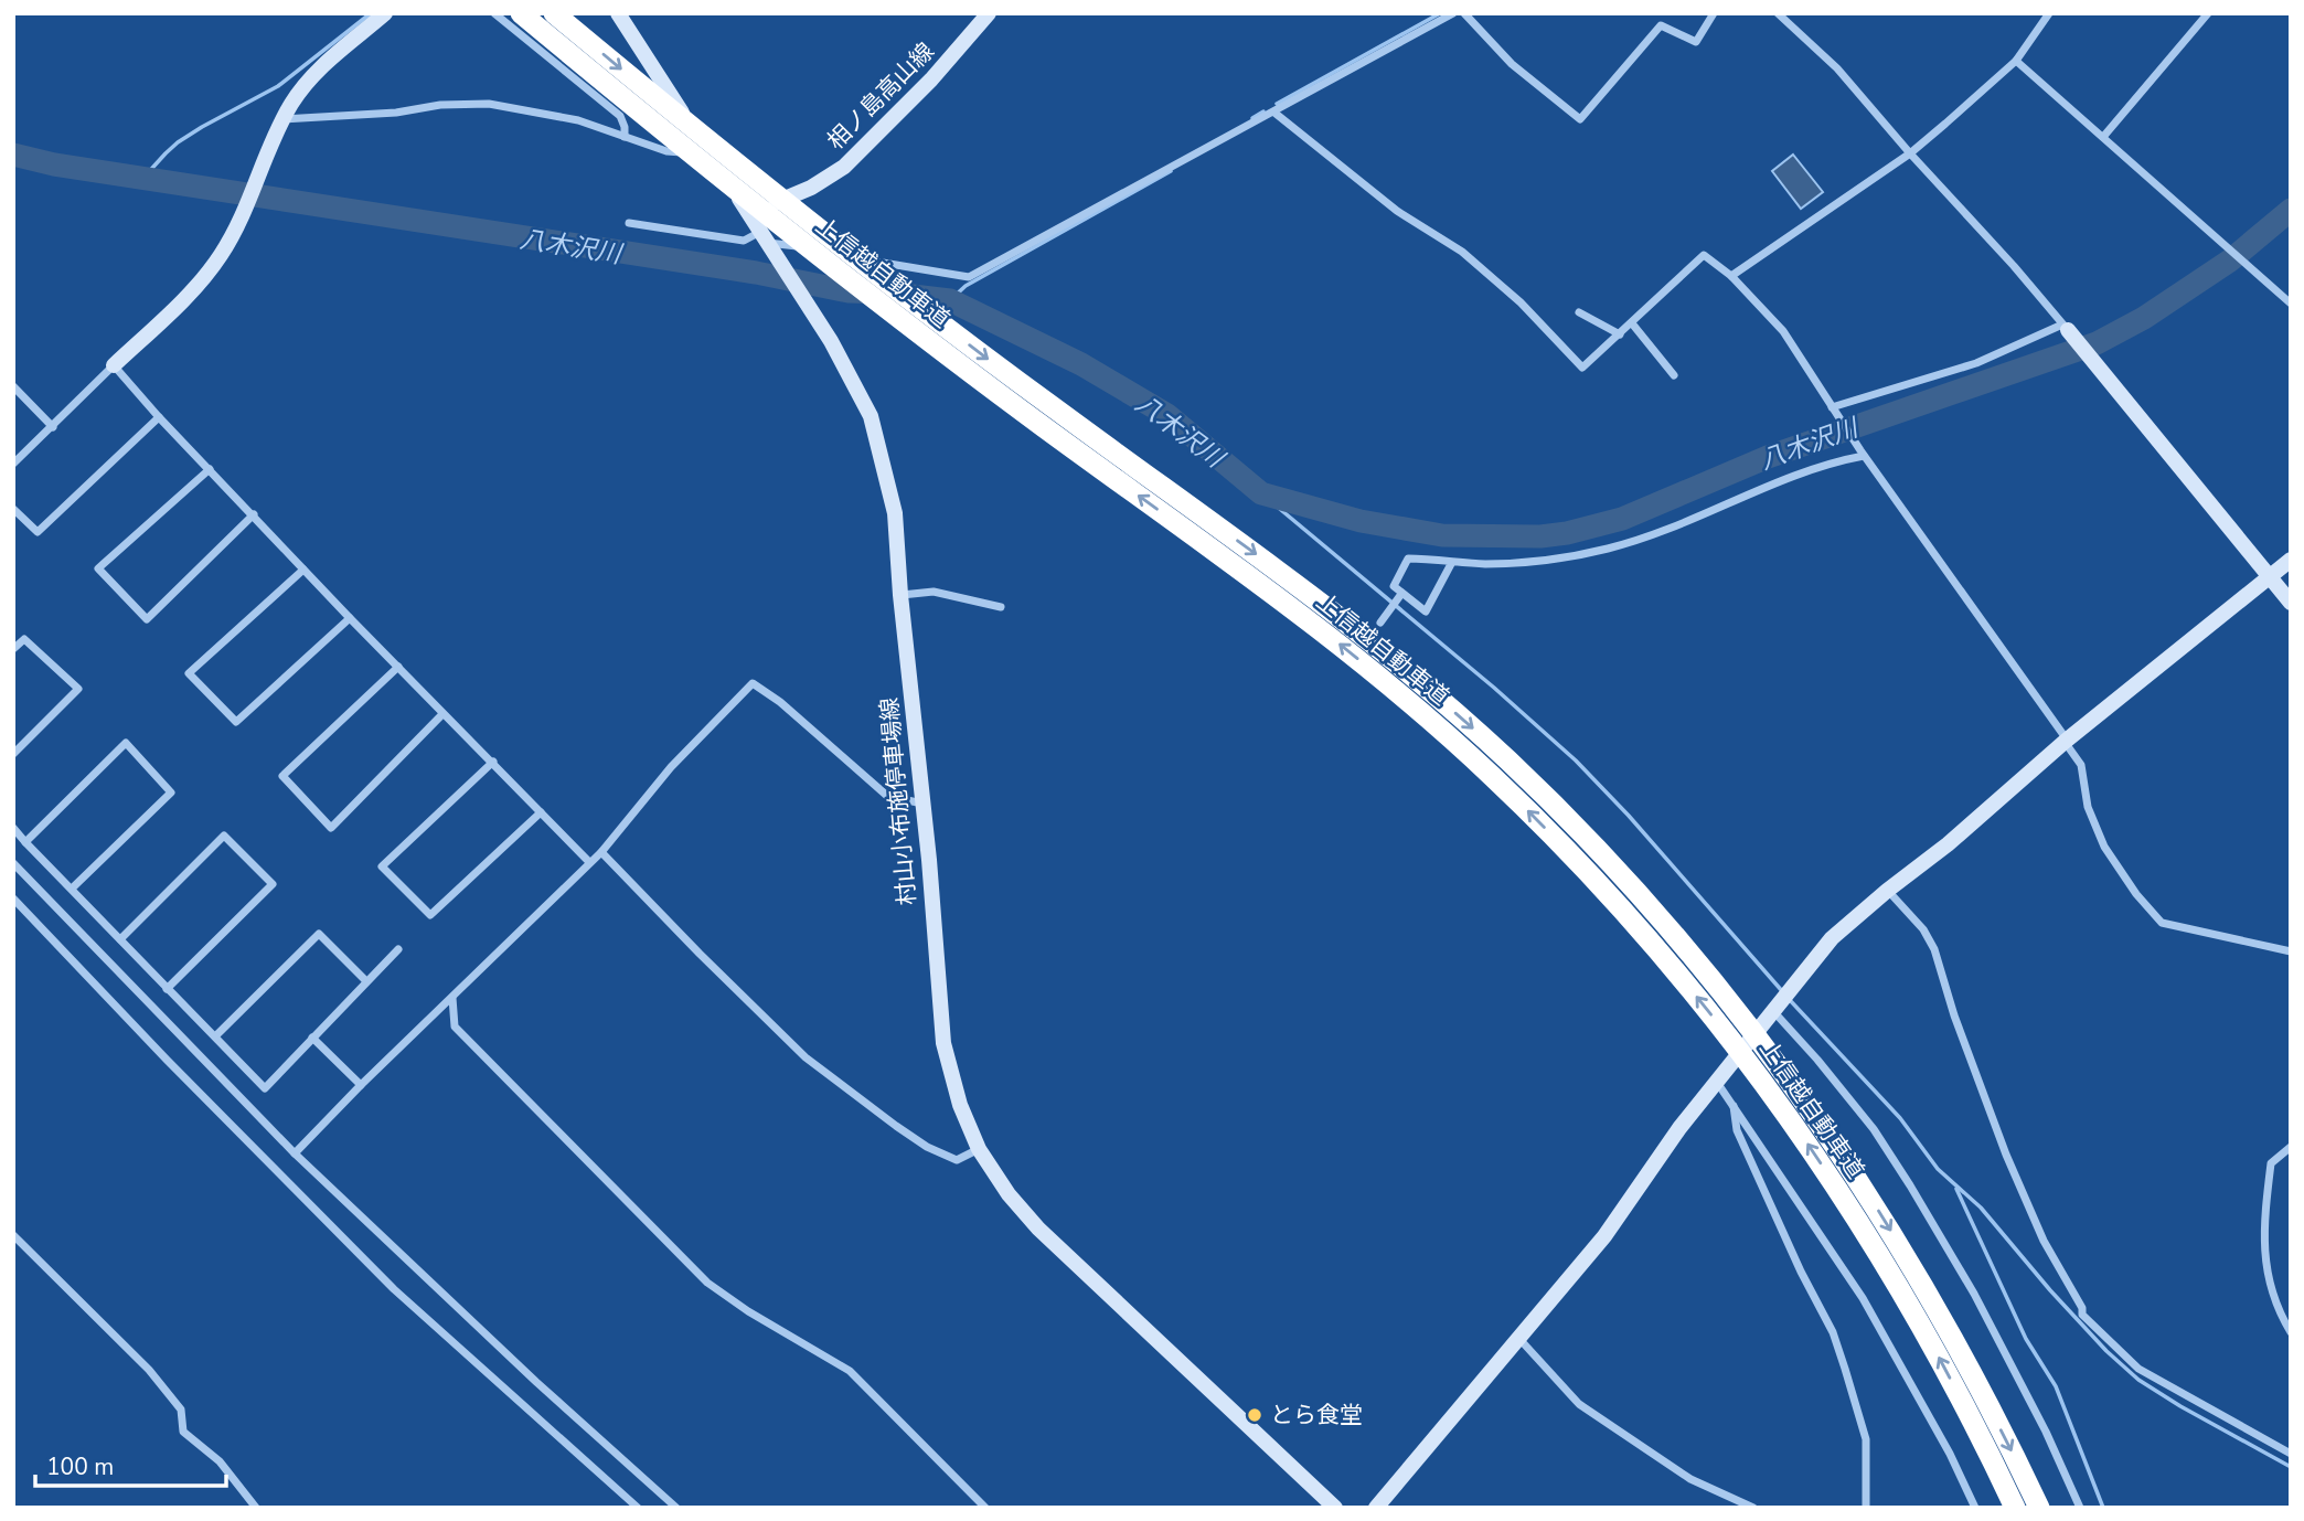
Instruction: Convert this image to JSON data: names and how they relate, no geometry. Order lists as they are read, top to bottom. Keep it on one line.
{"streets":{"highway":["上信越自動車道"],"street":["相ノ島高山線","村山小布施停車場線"]},"crossings":[["相ノ島高山線","村山小布施停車場線"]],"water":["八木沢川"],"places":["とら食堂"],"scale_bar":"100 m"}
